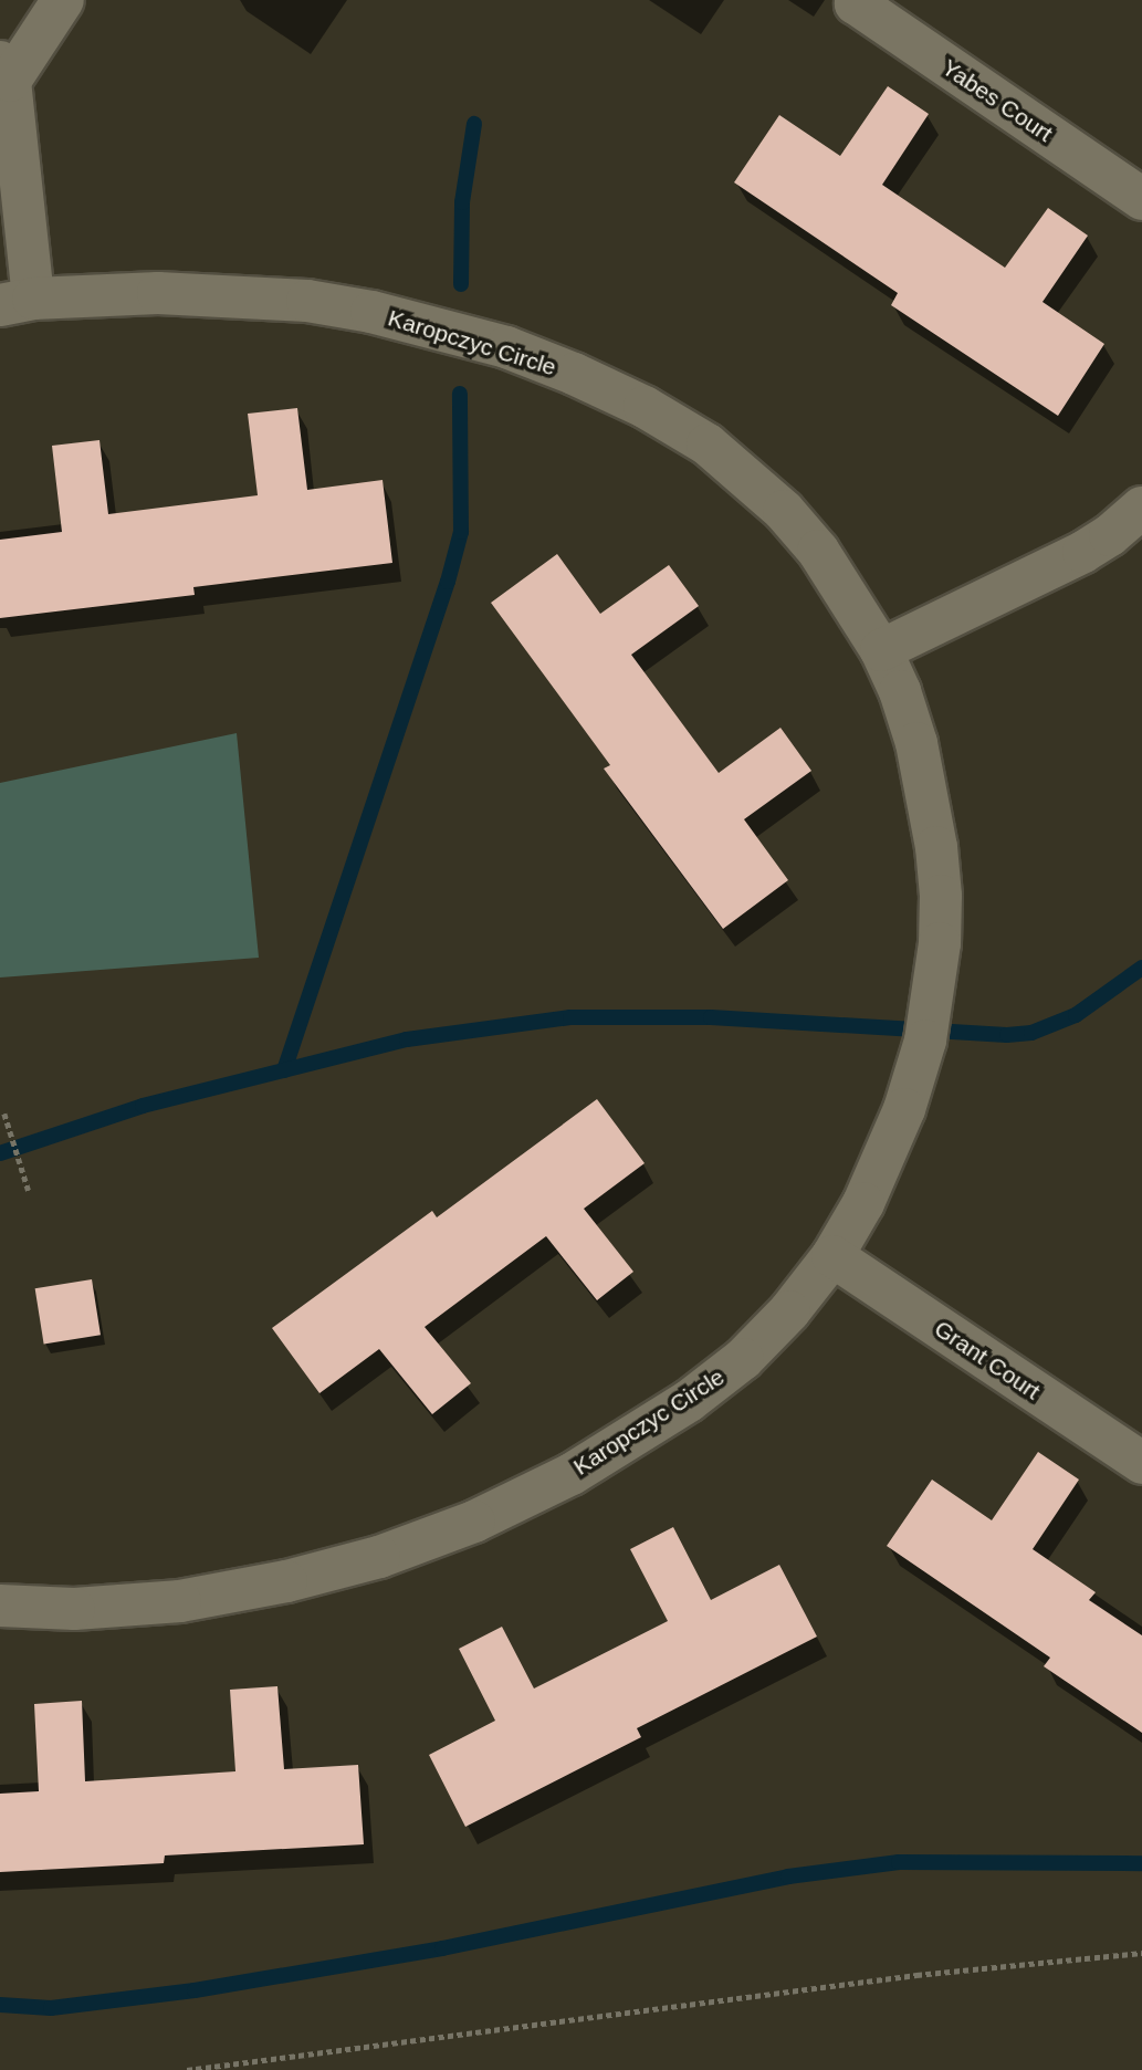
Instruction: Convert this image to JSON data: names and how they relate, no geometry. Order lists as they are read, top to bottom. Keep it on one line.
{"streets":{"street":["Yabes Court","Karopczyc Circle","Grant Court"]},"crossings":[["Karopczyc Circle","Grant Court"]]}
